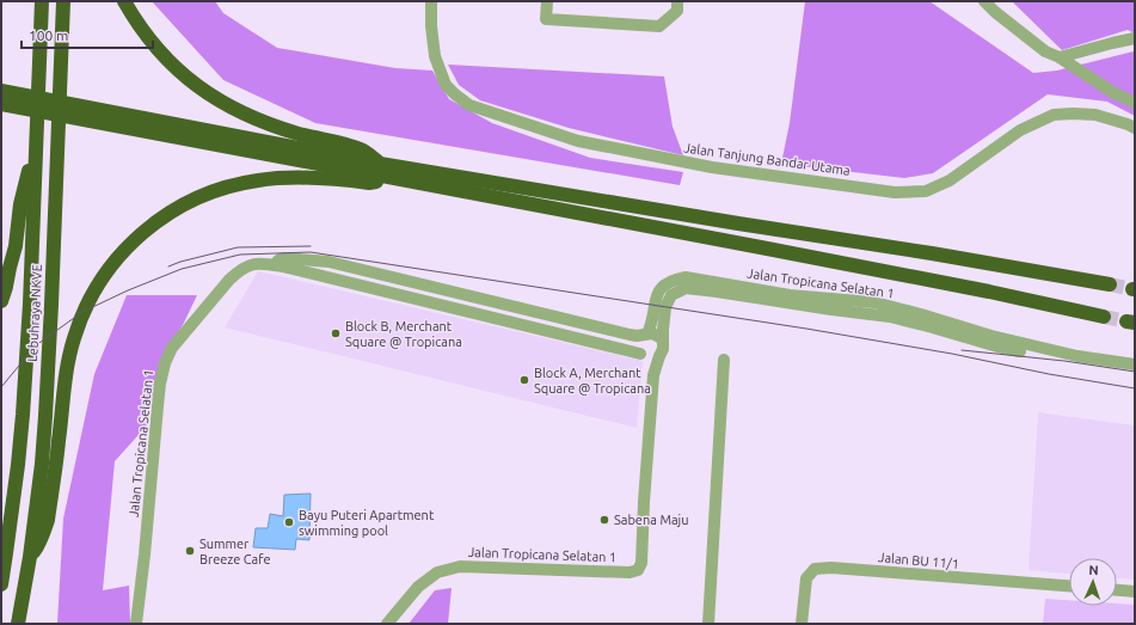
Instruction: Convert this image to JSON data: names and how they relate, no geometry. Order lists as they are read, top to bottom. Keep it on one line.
{"streets":{"highway":["Lebuhraya NKVE"],"street":["Jalan Tanjung Bandar Utama","Jalan Tropicana Selatan 1","Jalan BU 11/1"]},"places":["Block B, Merchant Square @ Tropicana","Block A, Merchant Square @ Tropicana","Sabena Maju","Bayu Puteri Apartment swimming pool","Summer Breeze Cafe"],"scale_bar":"100 m","north":"top"}
